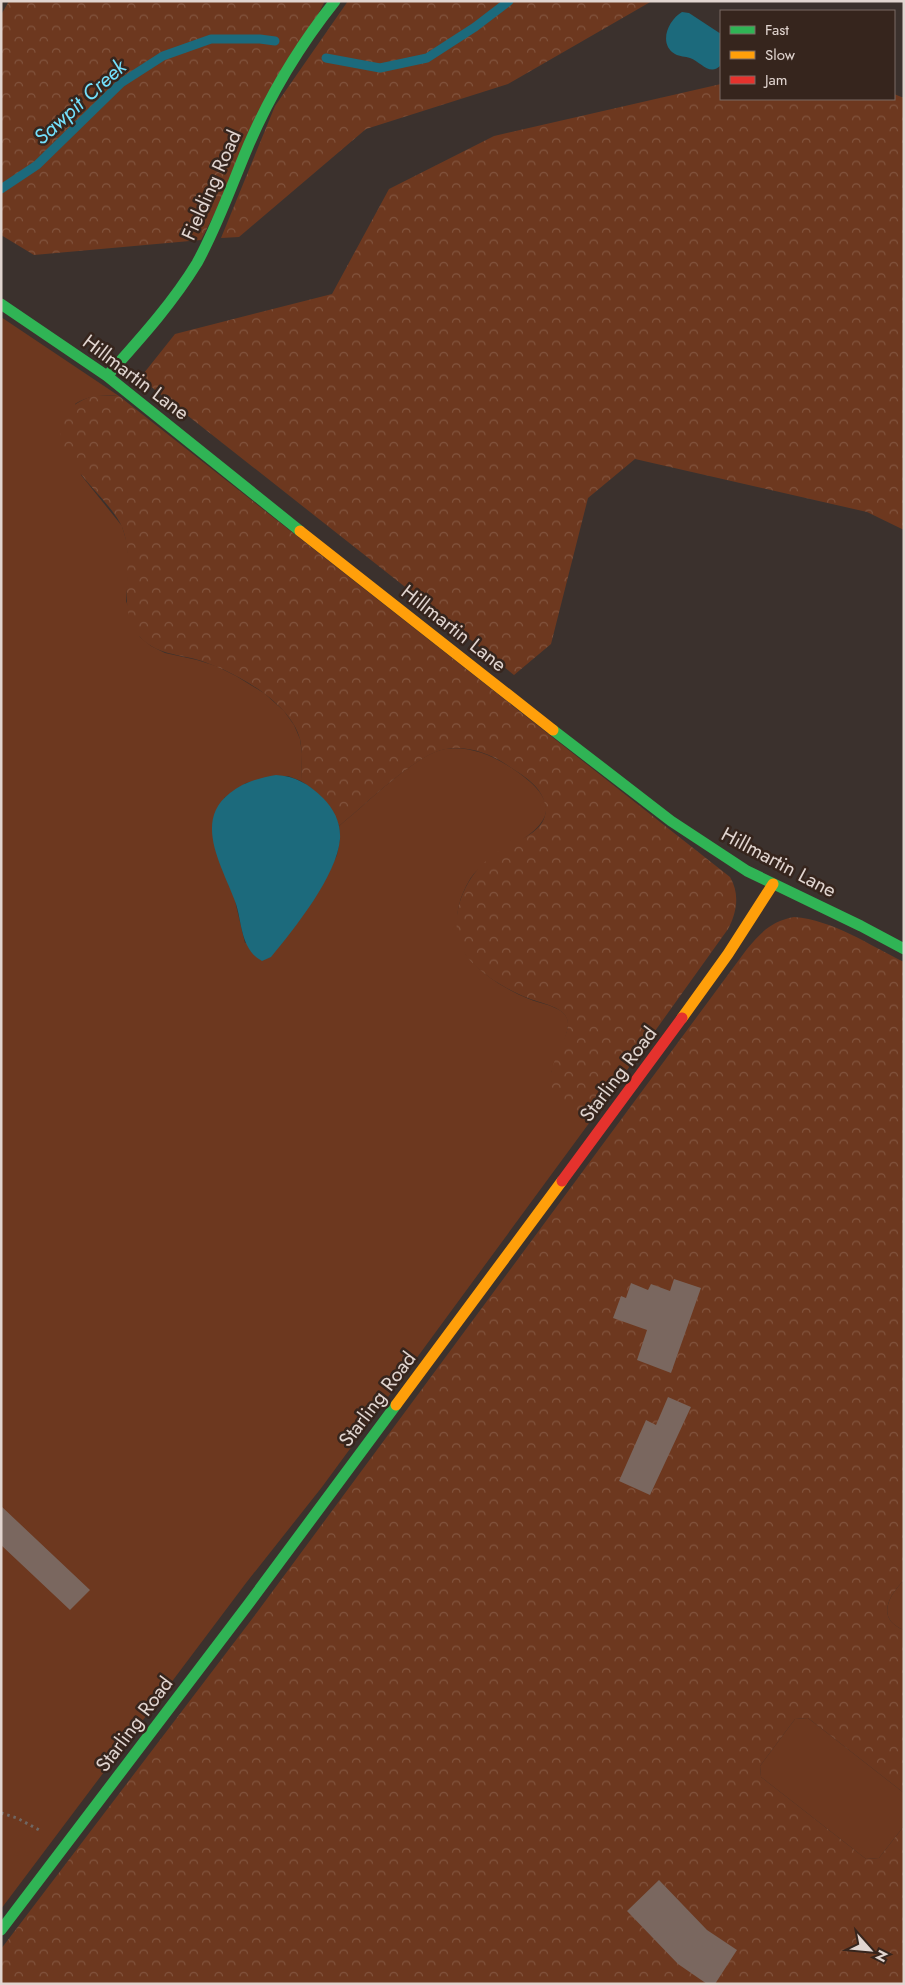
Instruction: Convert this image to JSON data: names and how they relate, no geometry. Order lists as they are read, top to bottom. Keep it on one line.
{"streets":{"street":["Fielding Road","Hillmartin Lane","Starling Road"]},"crossings":[["Fielding Road","Hillmartin Lane"],["Hillmartin Lane","Starling Road"]],"water":["Sawpit Creek"],"legend":["Fast","Slow","Jam"],"north":"bottom right"}
